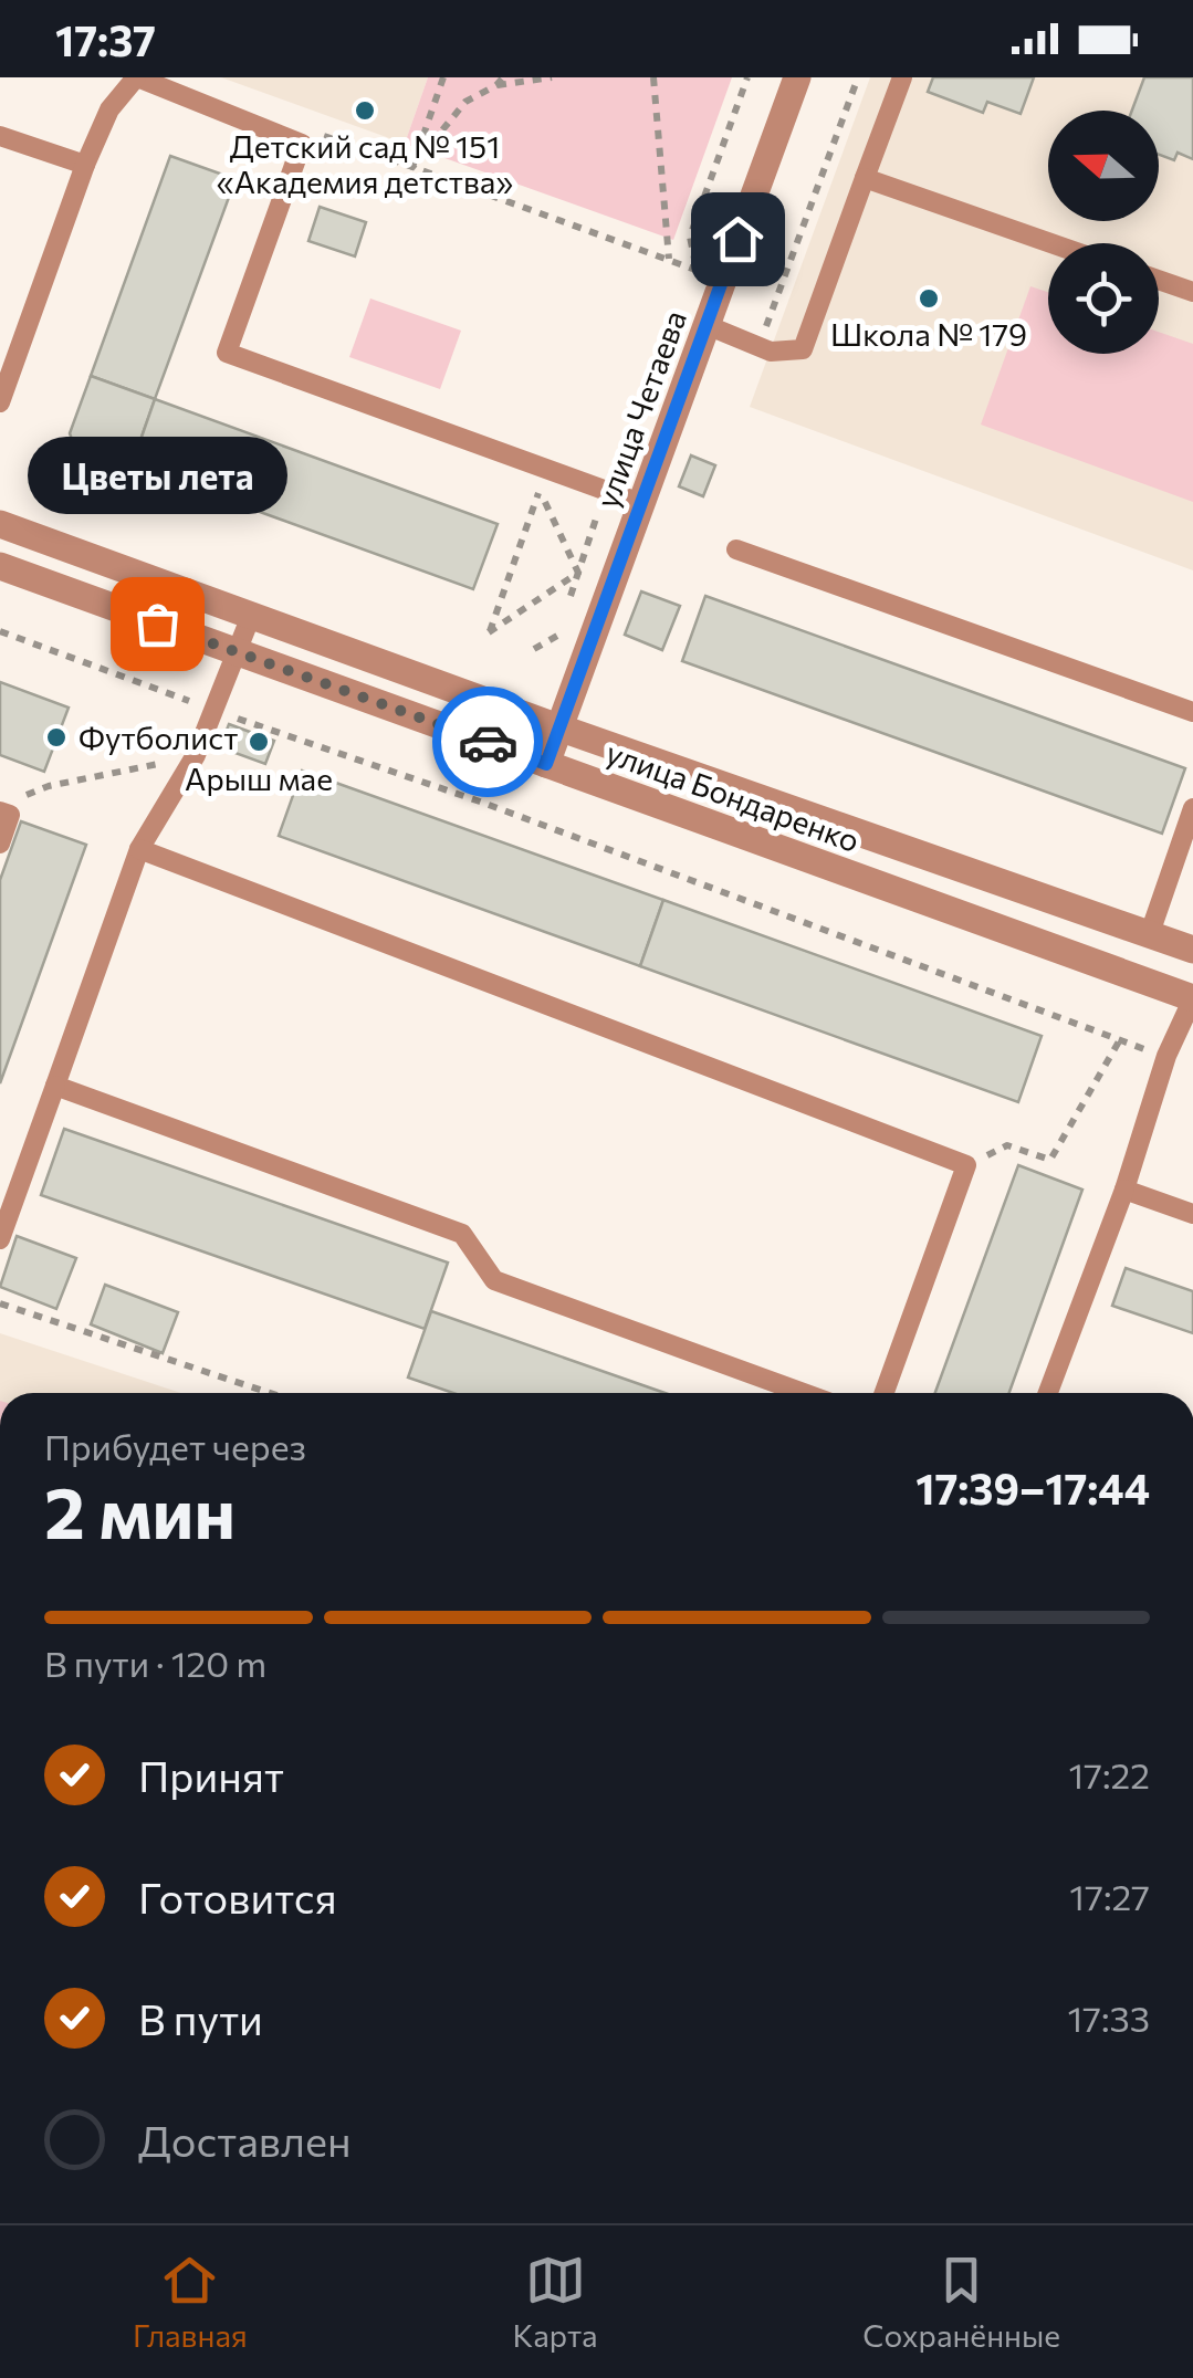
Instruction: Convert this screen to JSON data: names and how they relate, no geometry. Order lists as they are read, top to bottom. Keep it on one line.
{"streets":{"street":["улица Четаева","улица Бондаренко"]},"crossings":[["улица Четаева","улица Бондаренко"]],"places":["Детский сад № 151 «Академия детства»","Школа № 179","Цветы лета","Футболист","Арыш мае"],"north":"left","page":{"status":"17:37","bubble":"Цветы лета","heading":["2 мин","Прибудет через","17:39–17:44"],"bar":"В пути · 120 m","list":[["Принят","17:22"],["Готовится","17:27"],["В пути","17:33"],"Доставлен"],"tabs":["Главная","Карта","Сохранённые"]}}
